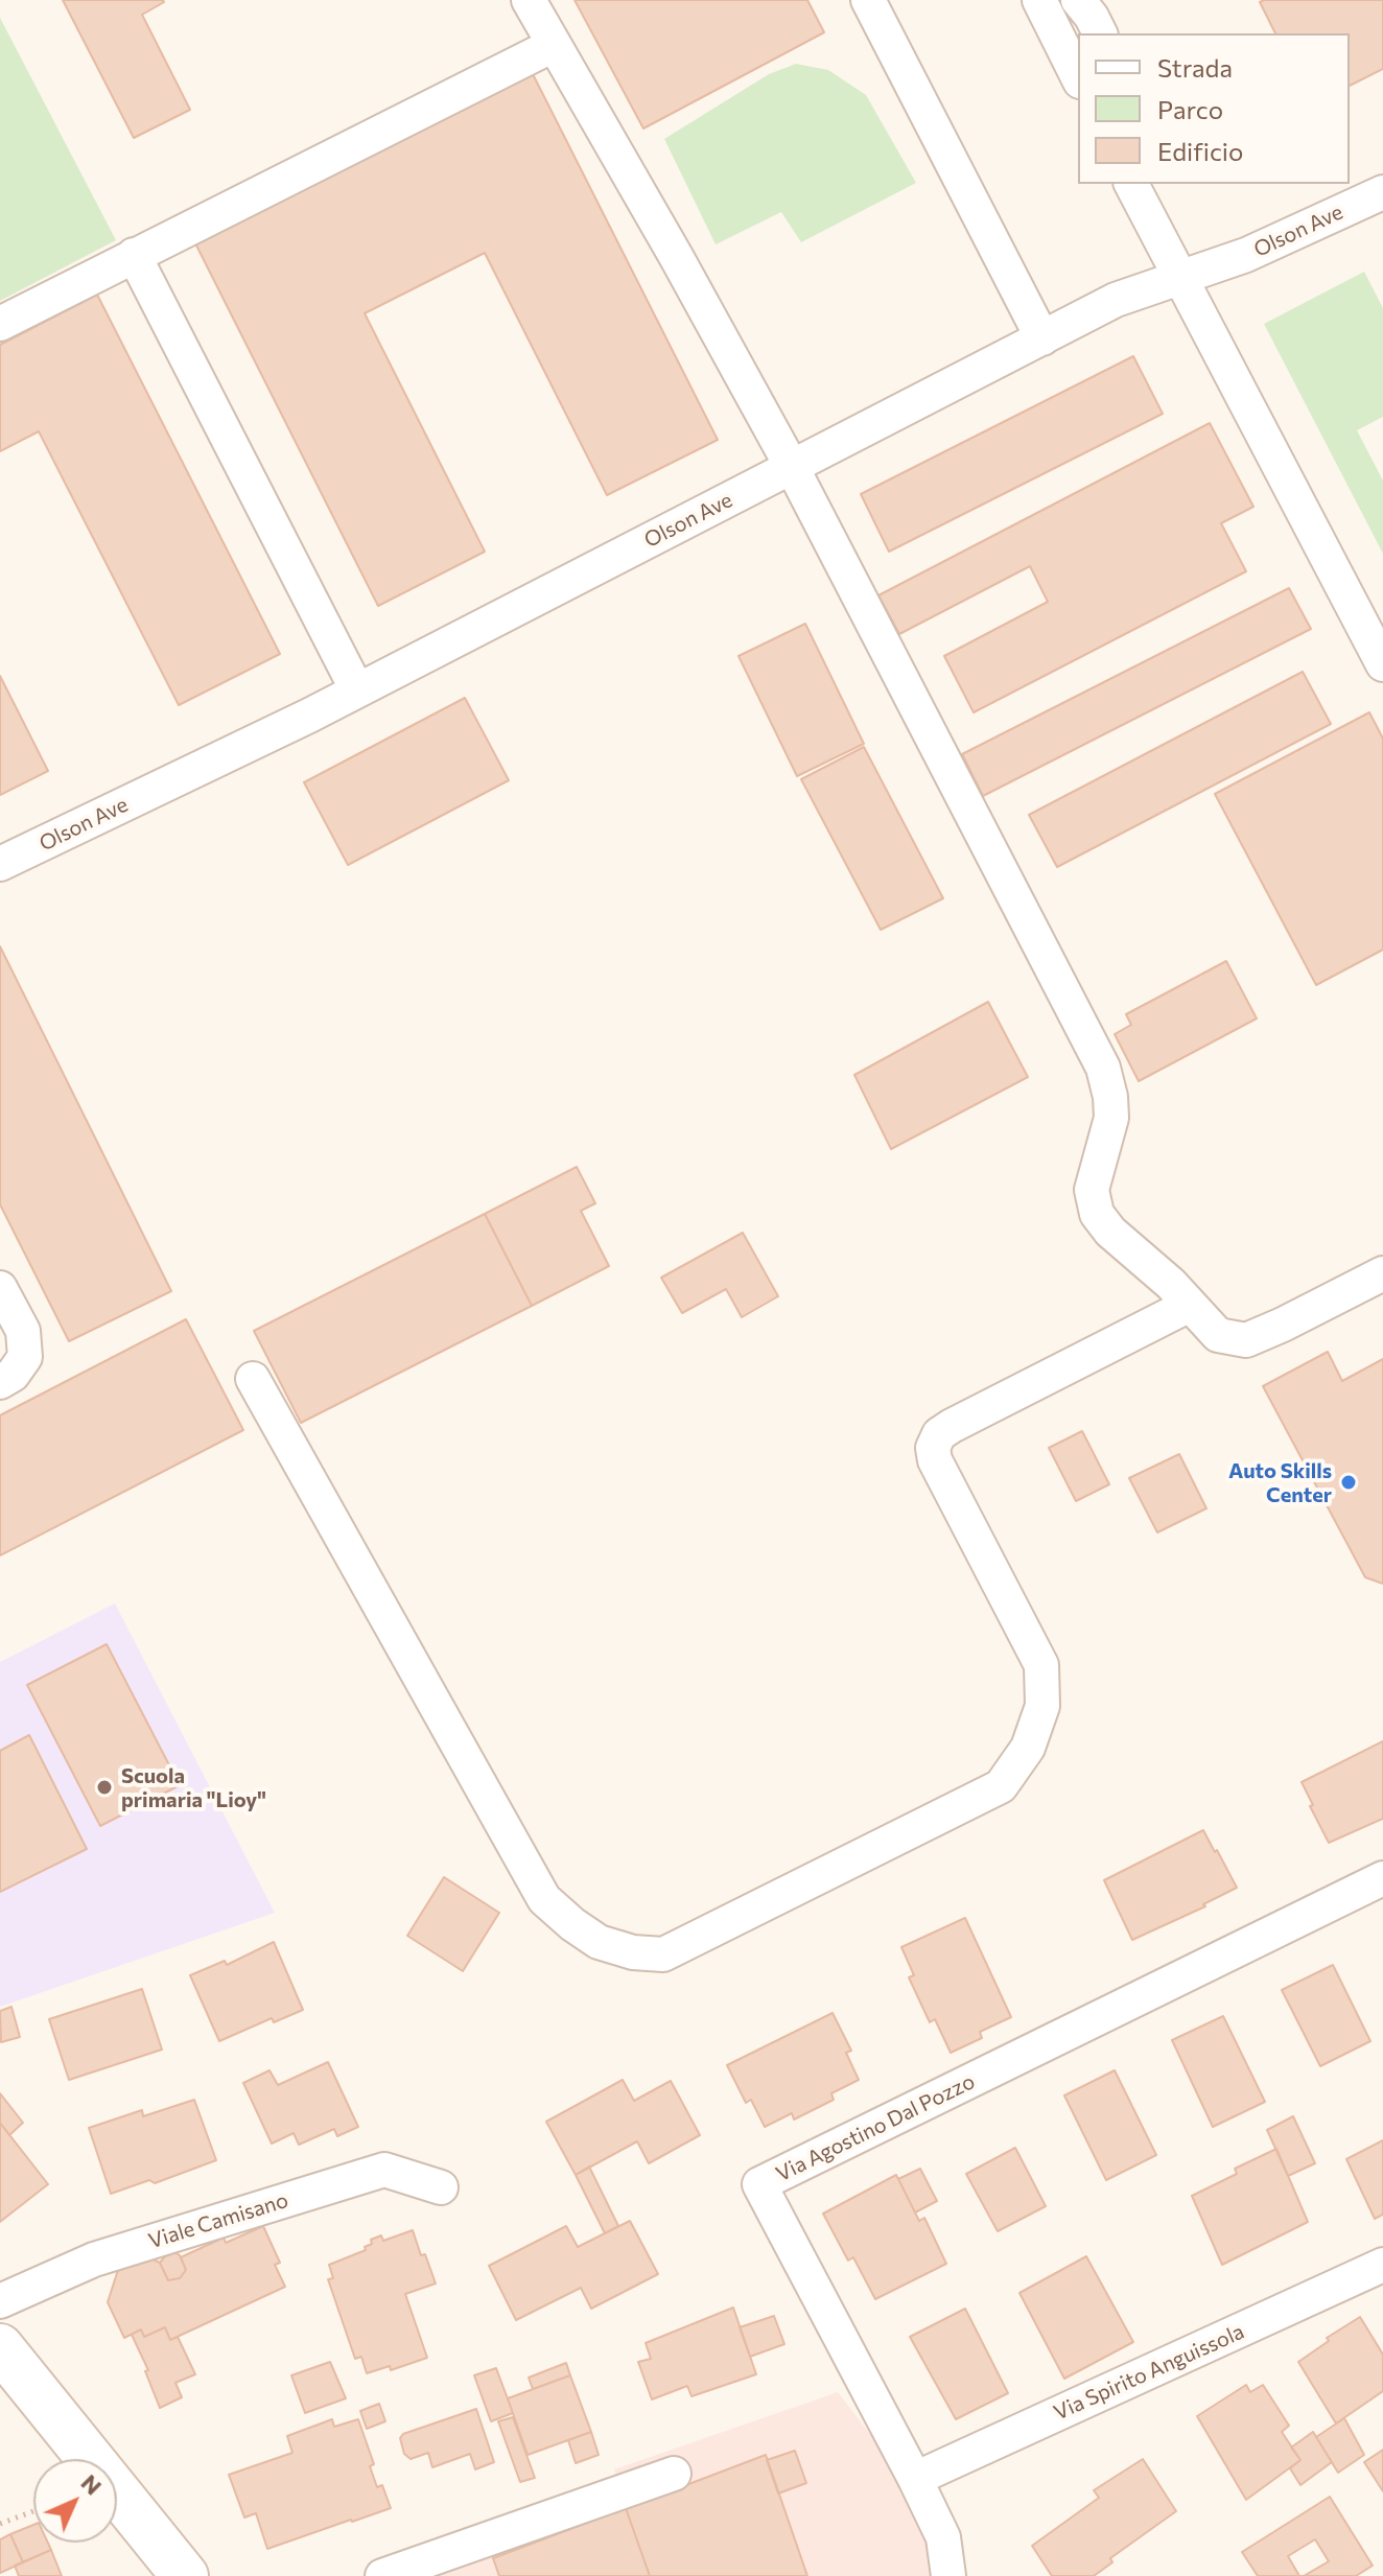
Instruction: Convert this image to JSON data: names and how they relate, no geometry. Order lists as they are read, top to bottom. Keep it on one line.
{"streets":{"street":["Olson Ave","Via Agostino Dal Pozzo","Viale Camisano","Via Spirito Anguissola"]},"crossings":[["Via Agostino Dal Pozzo","Via Spirito Anguissola"]],"places":["Auto Skills Center","Scuola primaria \"Lioy\""],"legend":["Strada","Parco","Edificio"],"north":"top right"}
